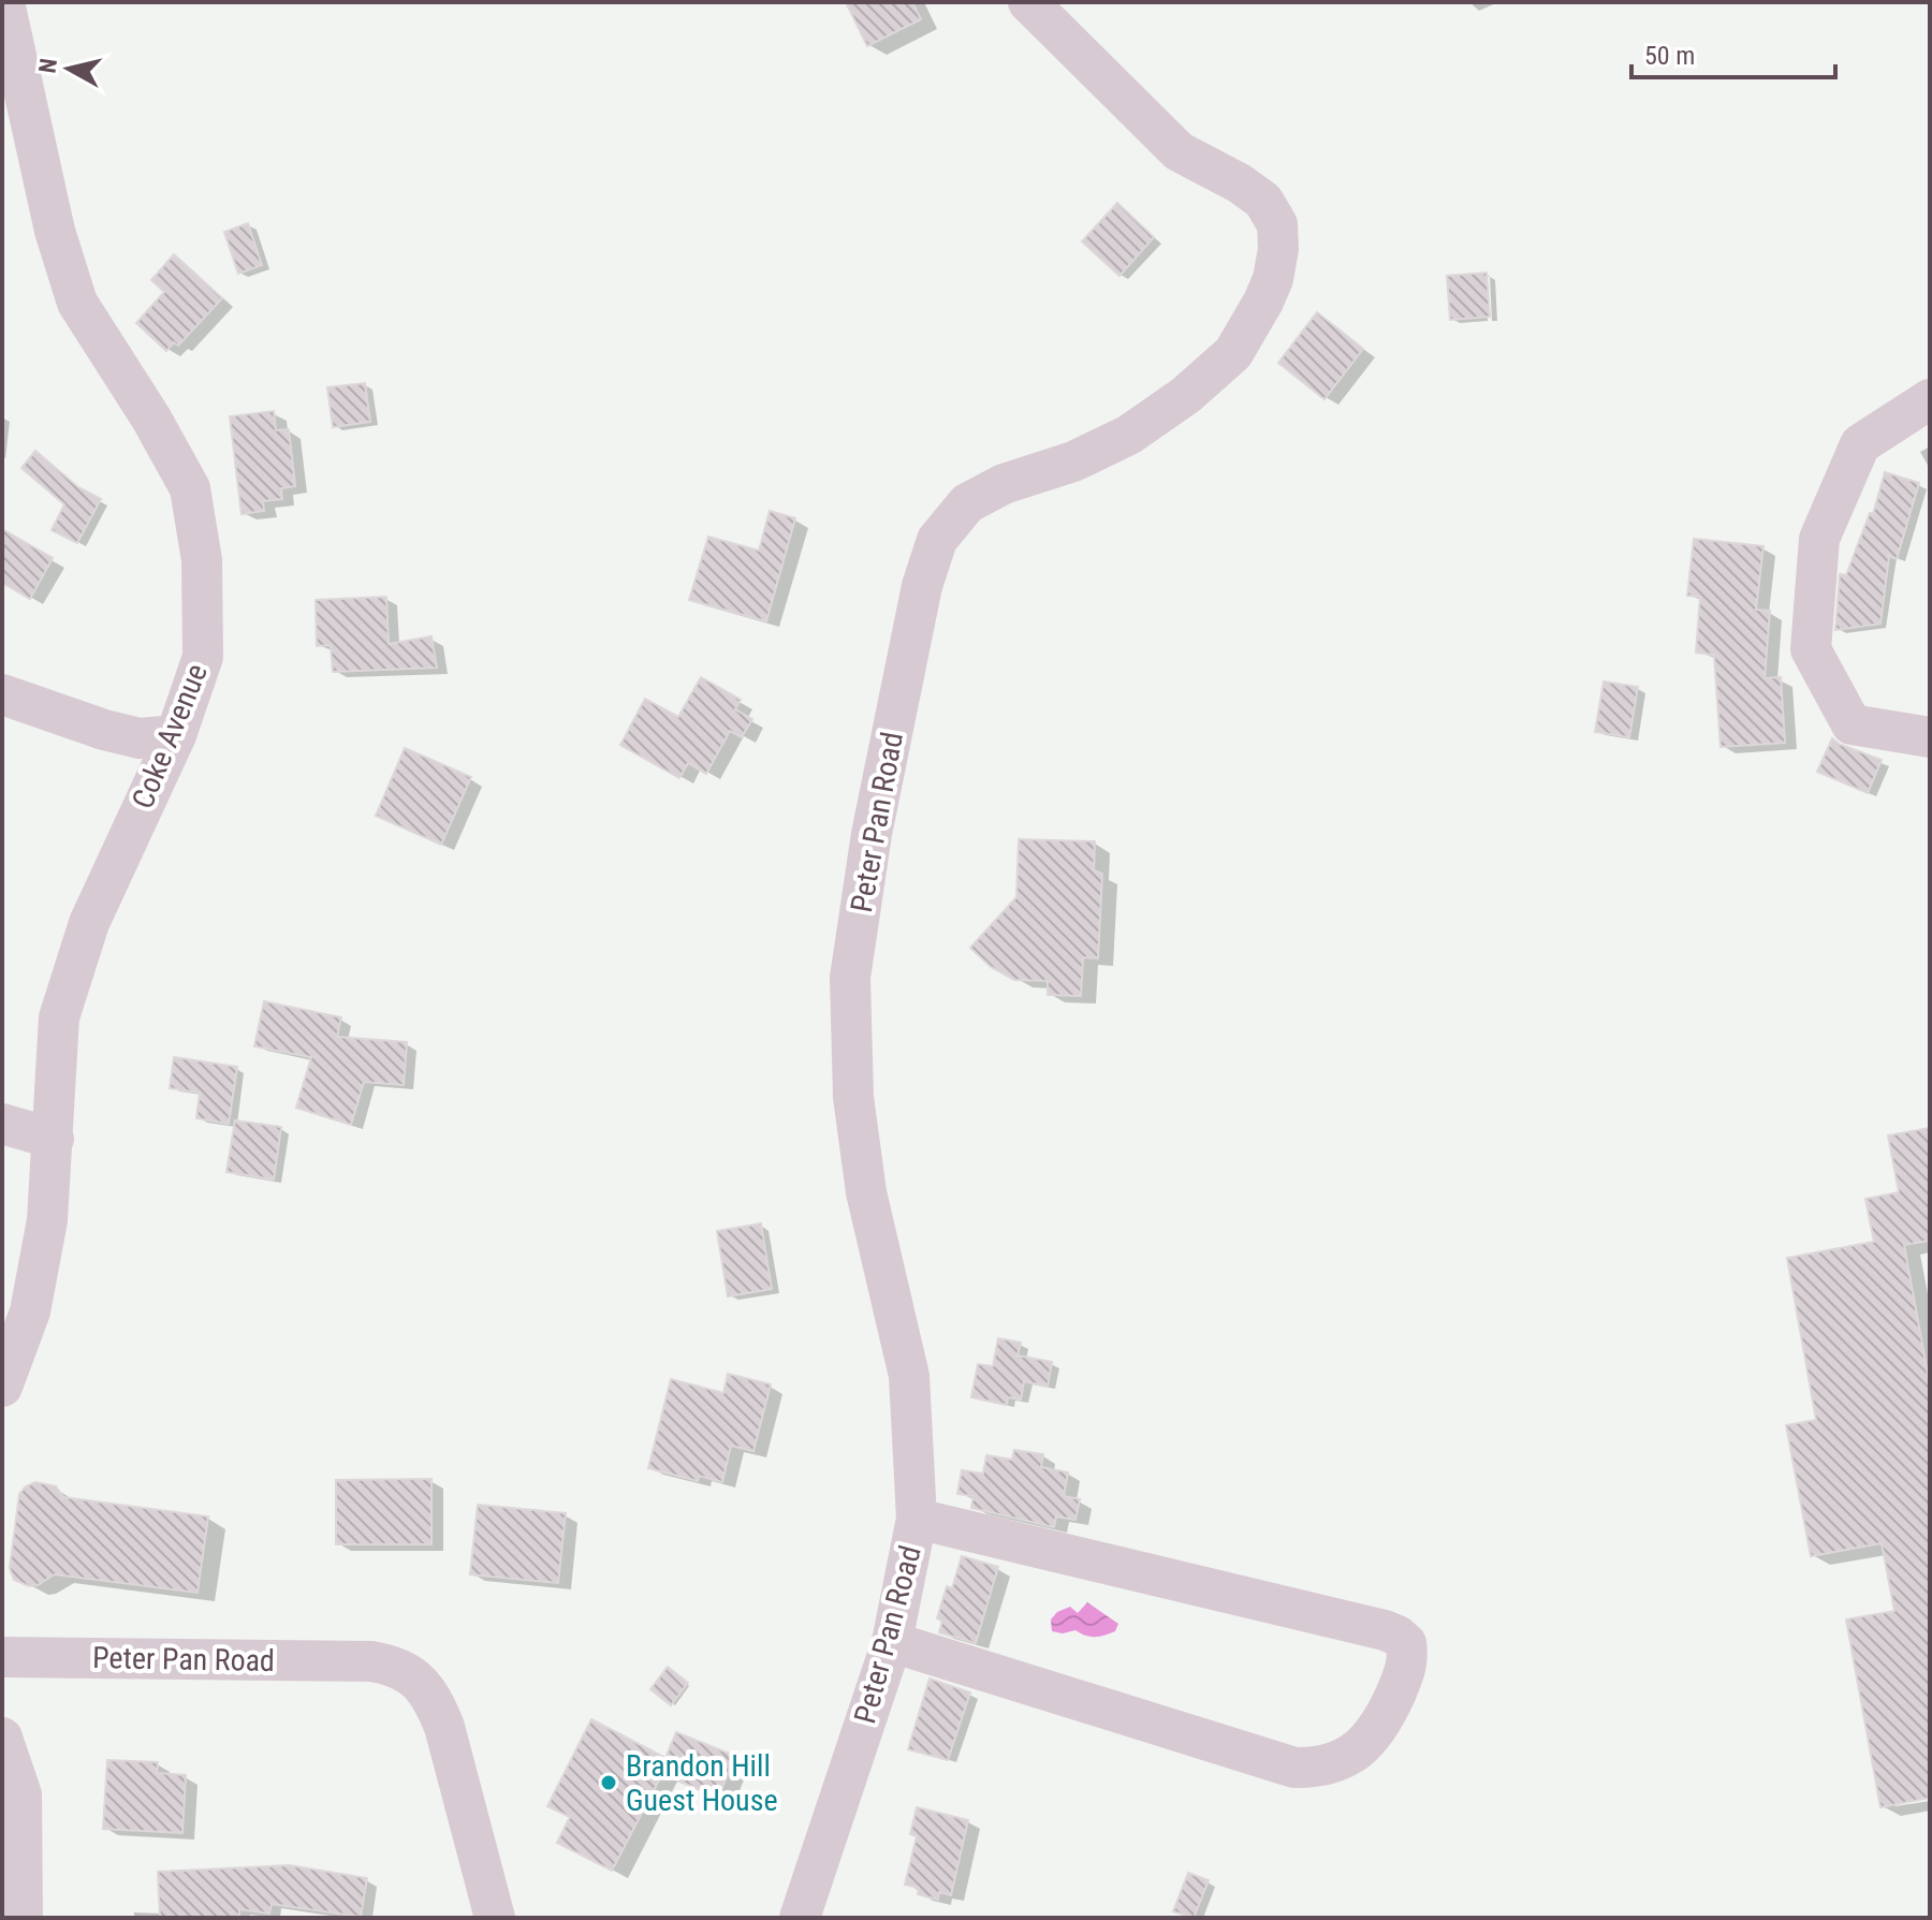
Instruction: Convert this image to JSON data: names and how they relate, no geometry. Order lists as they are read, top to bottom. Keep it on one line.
{"streets":{"street":["Coke Avenue","Peter Pan Road"]},"places":["Brandon Hill Guest House"],"scale_bar":"50 m","north":"left"}
